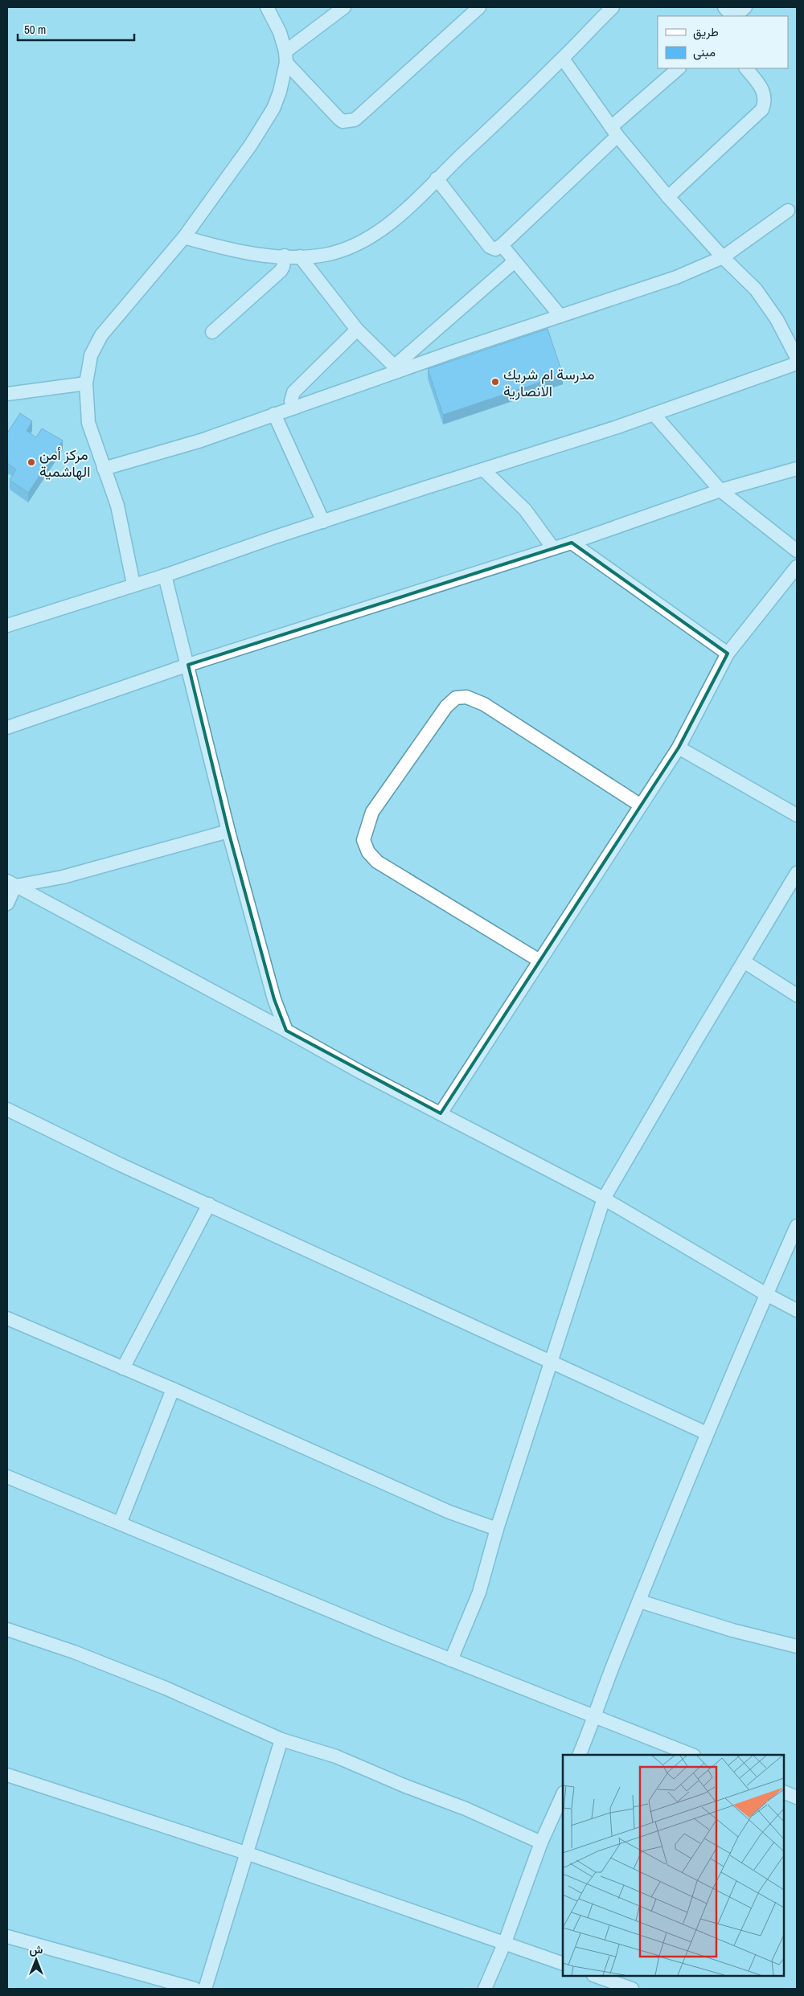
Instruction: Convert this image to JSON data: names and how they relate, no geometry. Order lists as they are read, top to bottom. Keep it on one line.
{"places":["مدرسة ام شريك الانصارية","مركز أمن الهاشمية"],"legend":["طريق","مبنى"],"scale_bar":"50 m","north":"top"}
